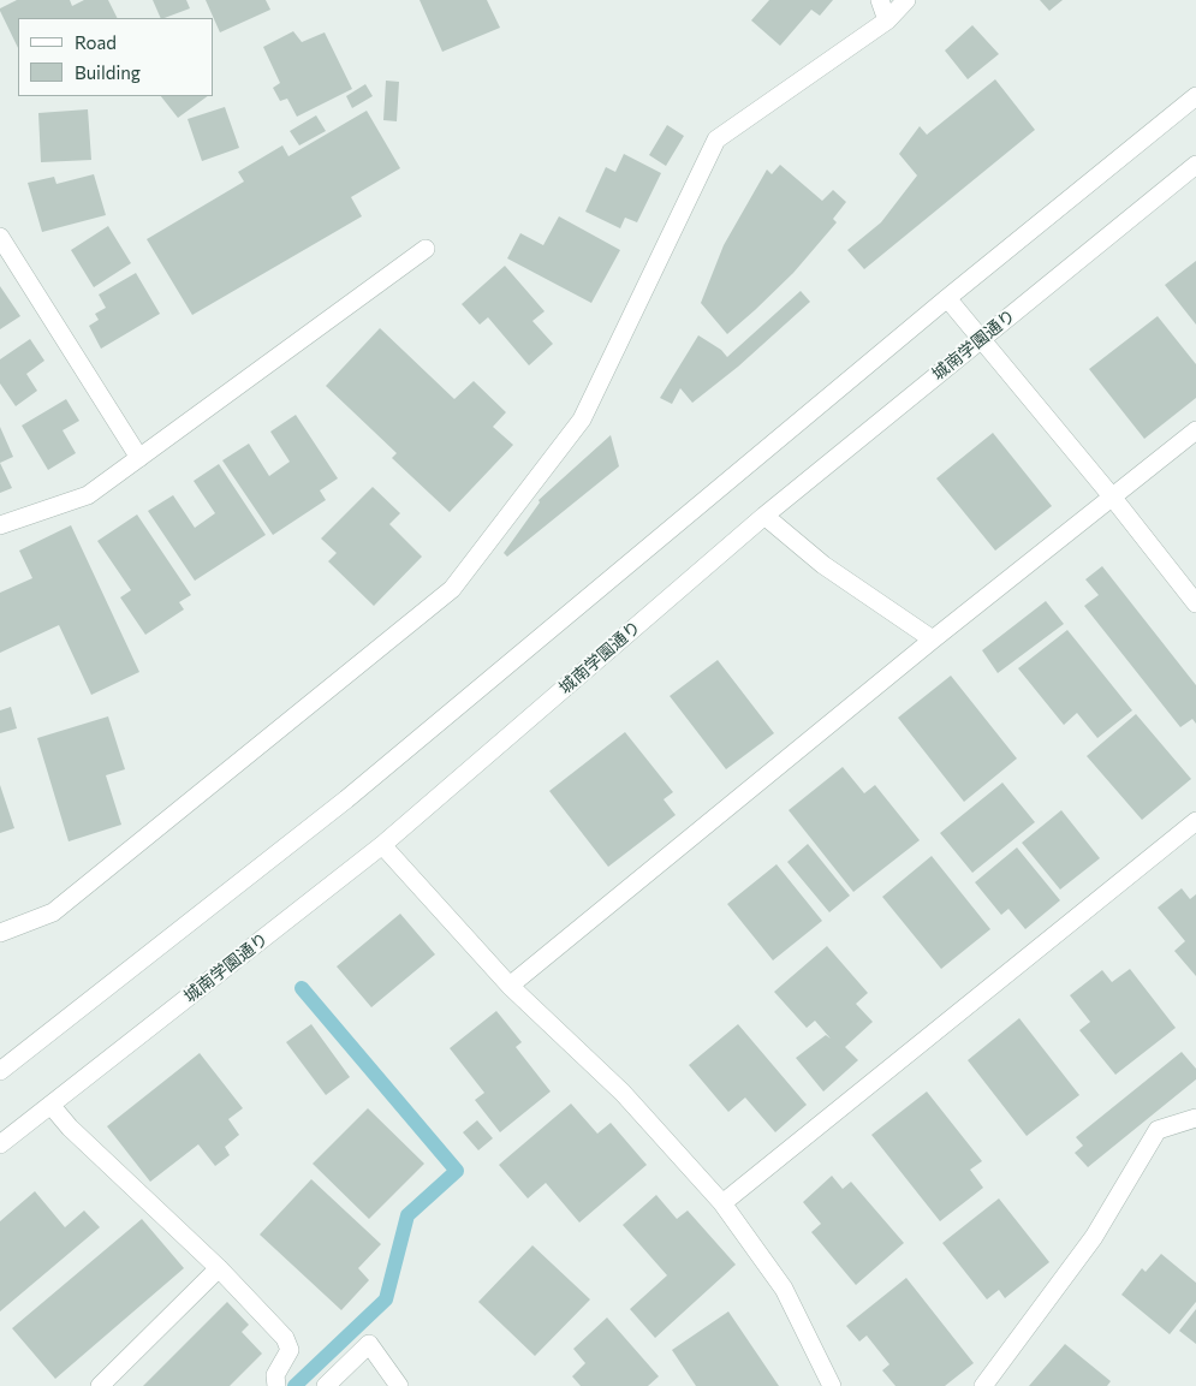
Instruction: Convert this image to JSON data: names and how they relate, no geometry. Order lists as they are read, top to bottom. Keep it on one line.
{"streets":{"street":["城南学園通り"]},"legend":["Road","Building"]}
